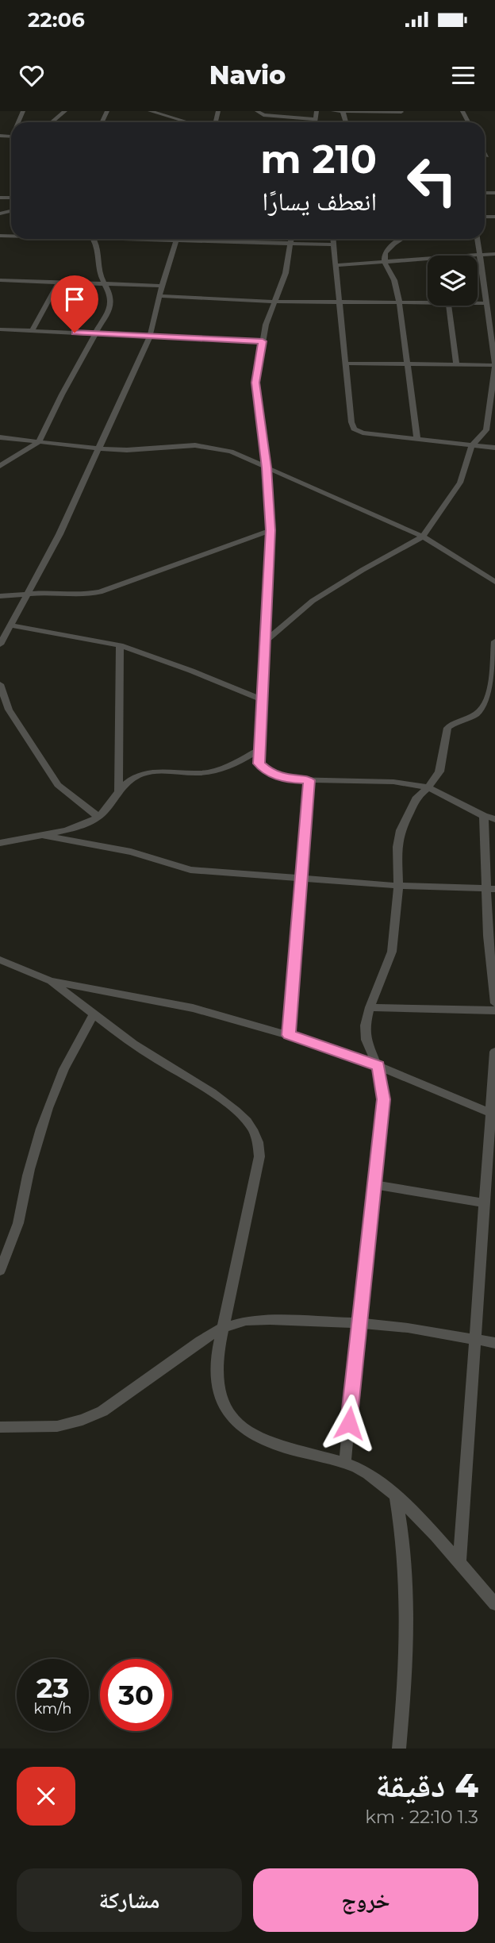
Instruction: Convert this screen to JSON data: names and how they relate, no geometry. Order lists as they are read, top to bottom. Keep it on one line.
{"page":{"status":"22:06","header":"Navio","turn":["210 m","انعطف يسارًا"],"speed":"23 km/h","limit":"30","heading":["4 دقيقة","1.3 km · 22:10"],"buttons":["خروج","مشاركة"]}}
